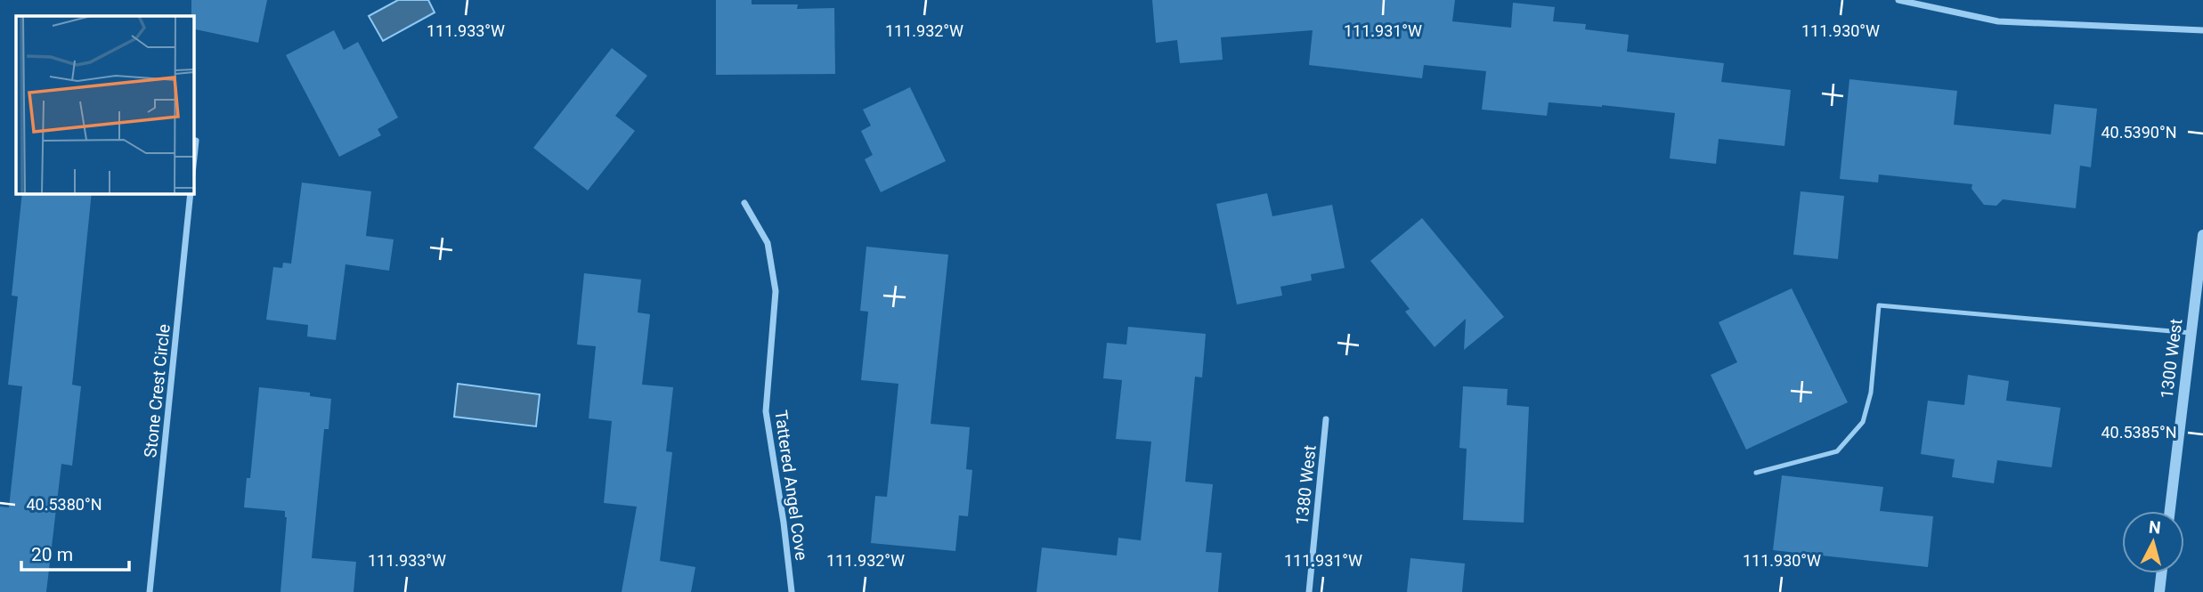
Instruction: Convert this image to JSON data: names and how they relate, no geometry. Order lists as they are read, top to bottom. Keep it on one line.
{"streets":{"street":["1300 West","Stone Crest Circle","Tattered Angel Cove","1380 West"]},"scale_bar":"20 m","north":"top","coordinates":["111.933°W","111.932°W","111.931°W","111.930°W","40.5390°N","40.5385°N","40.5380°N"]}
